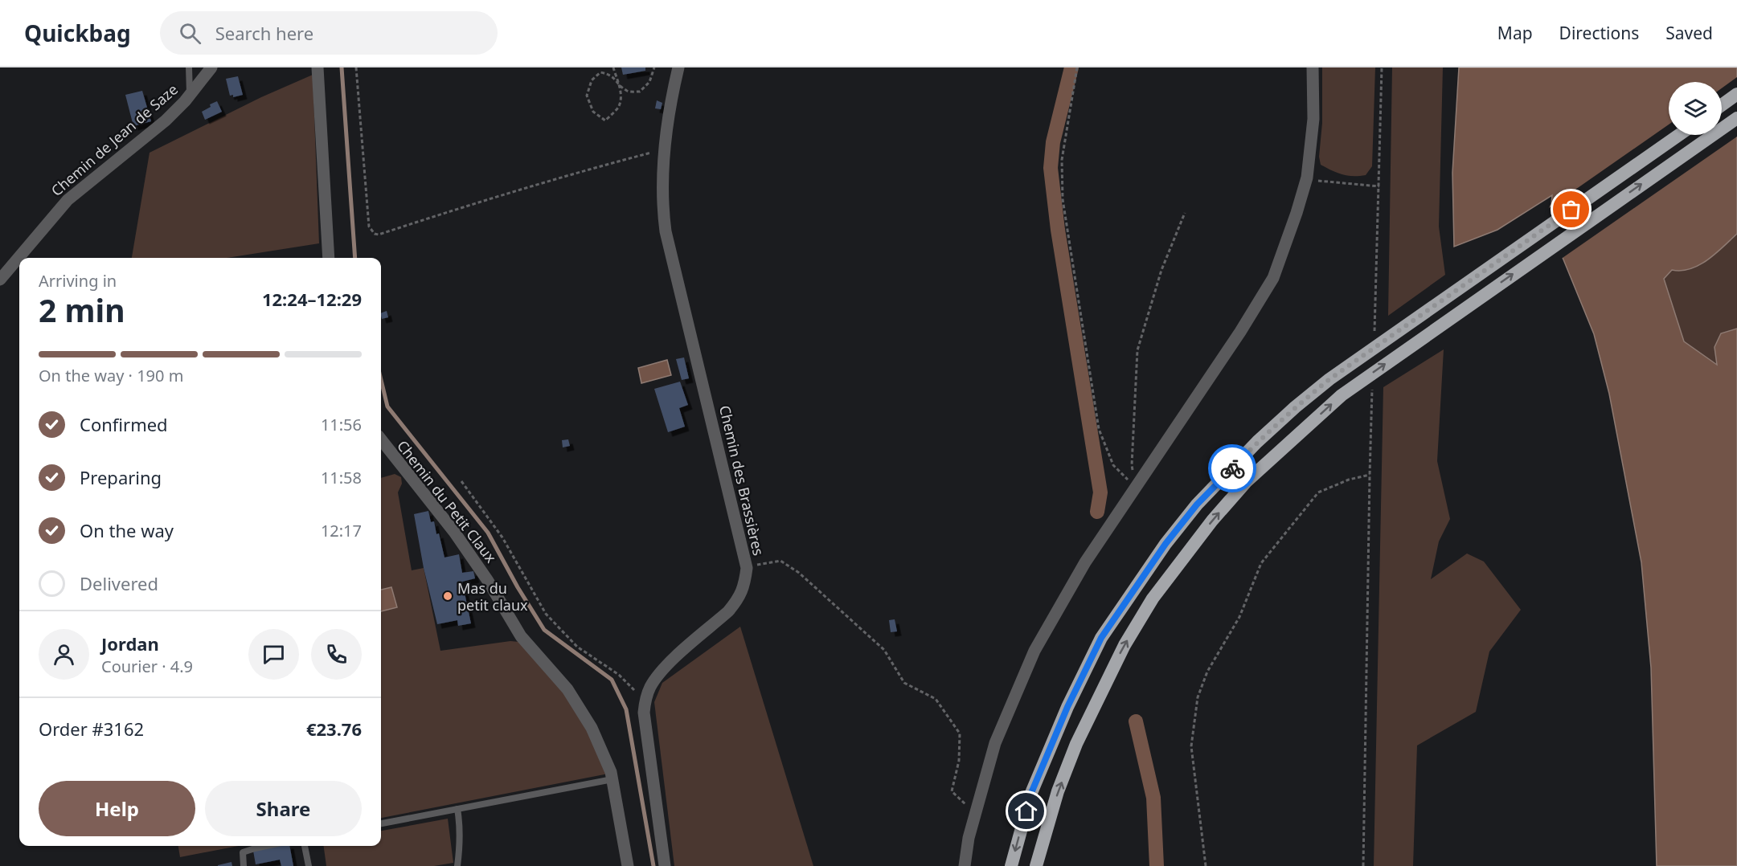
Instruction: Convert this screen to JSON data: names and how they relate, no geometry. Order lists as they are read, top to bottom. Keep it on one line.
{"streets":{"street":["Chemin de Jean de Saze","Chemin des Brassières","Chemin du Petit Claux"]},"places":["Mas du petit claux"],"page":{"header":"Quickbag","search":"Search here","nav":["Map","Directions","Saved"],"heading":["2 min","Arriving in","12:24–12:29"],"panel":["Jordan","Courier · 4.9","Order #3162","€23.76"],"bar":"On the way · 190 m","list":[["Confirmed","11:56"],["Preparing","11:58"],["On the way","12:17"],"Delivered"],"buttons":["Help","Share"]}}
